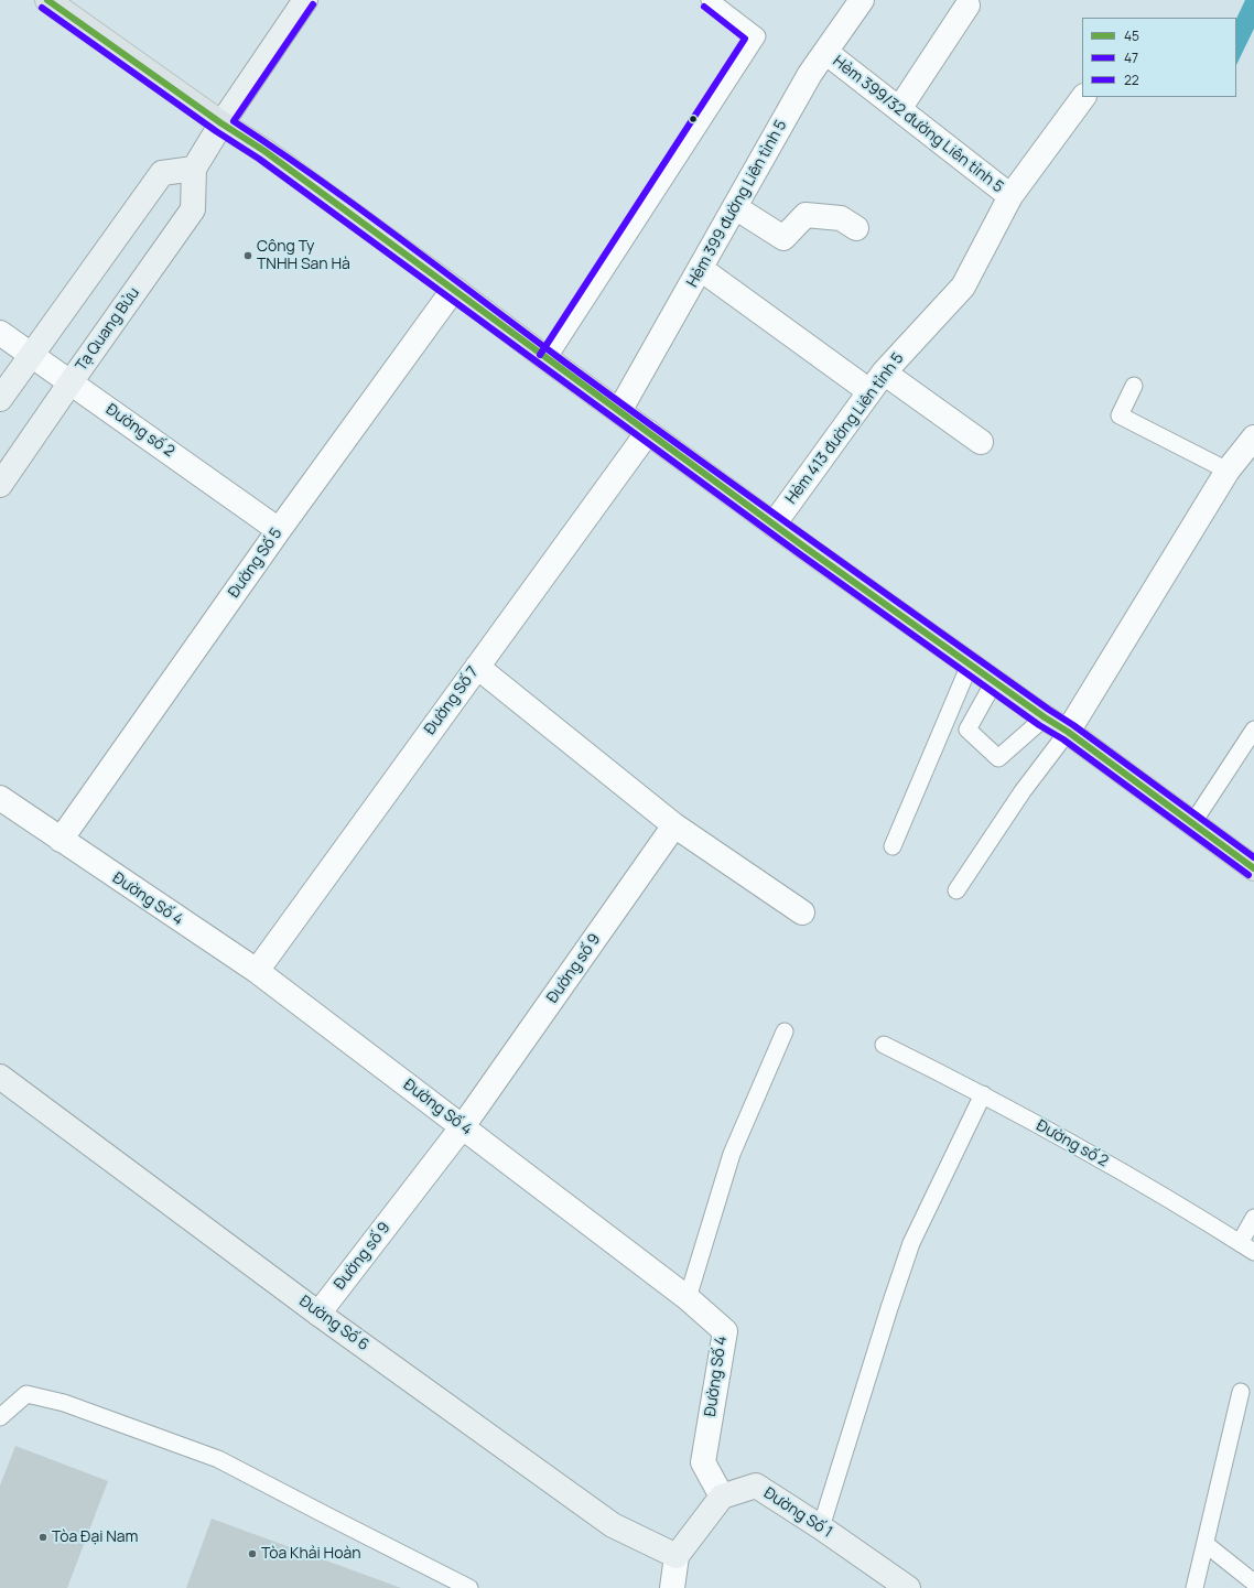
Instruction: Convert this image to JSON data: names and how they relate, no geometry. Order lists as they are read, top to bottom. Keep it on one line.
{"streets":{"street":["Hẻm 399/32 đường Liên tỉnh 5","Hẻm 399 đường Liên tỉnh 5","Tạ Quang Bửu","Hẻm 413 đường Liên tỉnh 5","Đường số 2","Đường Số 5","Đường Số 7","Đường Số 4","Đường số 9","Đường Số 6","Đường Số 1"]},"crossings":[["Hẻm 399/32 đường Liên tỉnh 5","Hẻm 399 đường Liên tỉnh 5"],["Hẻm 399/32 đường Liên tỉnh 5","Hẻm 413 đường Liên tỉnh 5"],["Tạ Quang Bửu","Đường số 2"],["Đường số 2","Đường Số 5"],["Đường Số 5","Đường Số 4"],["Đường Số 7","Đường Số 4"],["Đường Số 4","Đường số 9"],["Đường Số 4","Đường Số 1"],["Đường số 9","Đường Số 6"]],"places":["Công Ty TNHH San Hà","Tòa Đại Nam","Tòa Khải Hoàn"],"lines":["transit line 45","transit line 22","transit line 47"],"legend":["45","47","22"]}
